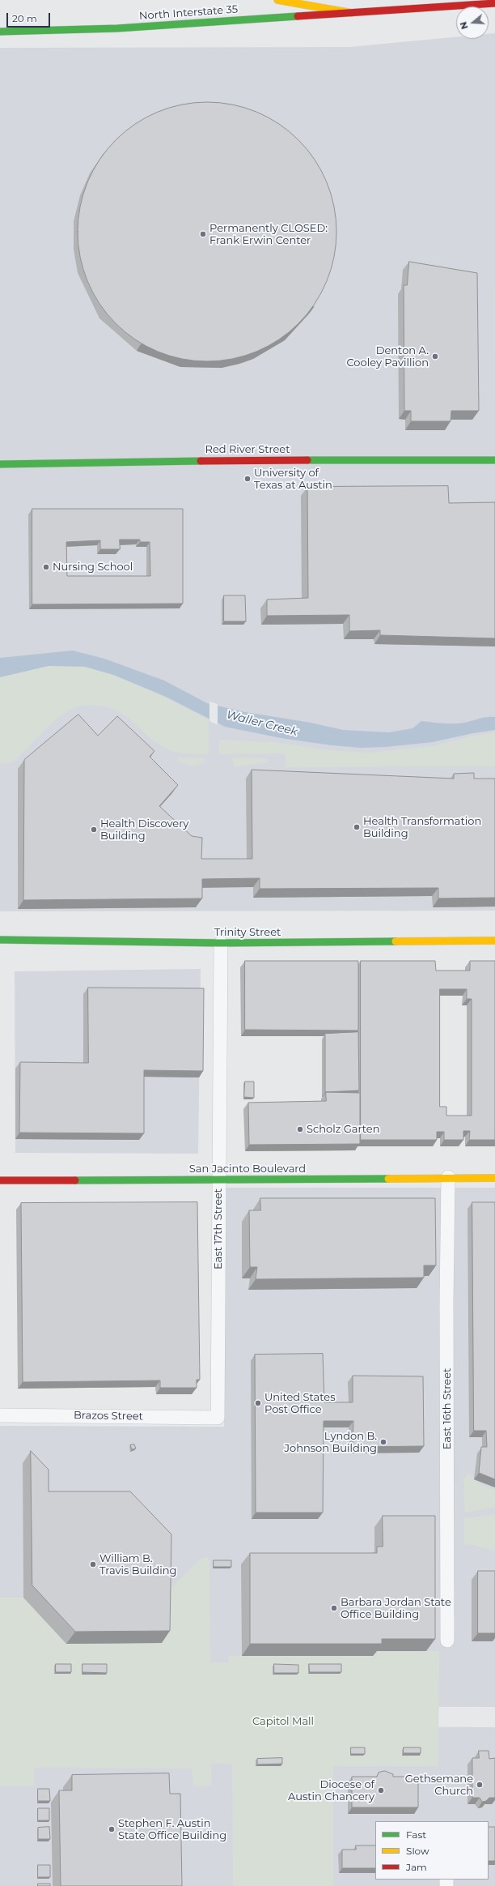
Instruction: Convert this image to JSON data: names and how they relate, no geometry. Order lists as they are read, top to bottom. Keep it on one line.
{"streets":{"main road":["North Interstate 35","Red River Street","Trinity Street","San Jacinto Boulevard"],"street":["East 17th Street","East 16th Street","Brazos Street"]},"crossings":[["Trinity Street","East 17th Street"],["San Jacinto Boulevard","East 17th Street"],["San Jacinto Boulevard","East 16th Street"],["East 17th Street","Brazos Street"]],"water":["Waller Creek"],"parks":["Capitol Mall"],"places":["Permanently CLOSED: Frank Erwin Center","Denton A. Cooley Pavillion","University of Texas at Austin","Nursing School","Health Transformation Building","Health Discovery Building","Scholz Garten","United States Post Office","Lyndon B. Johnson Building","William B. Travis Building","Barbara Jordan State Office Building","Gethsemane Church","Diocese of Austin Chancery","Stephen F. Austin State Office Building"],"legend":["Fast","Slow","Jam"],"scale_bar":"20 m","north":"left"}
